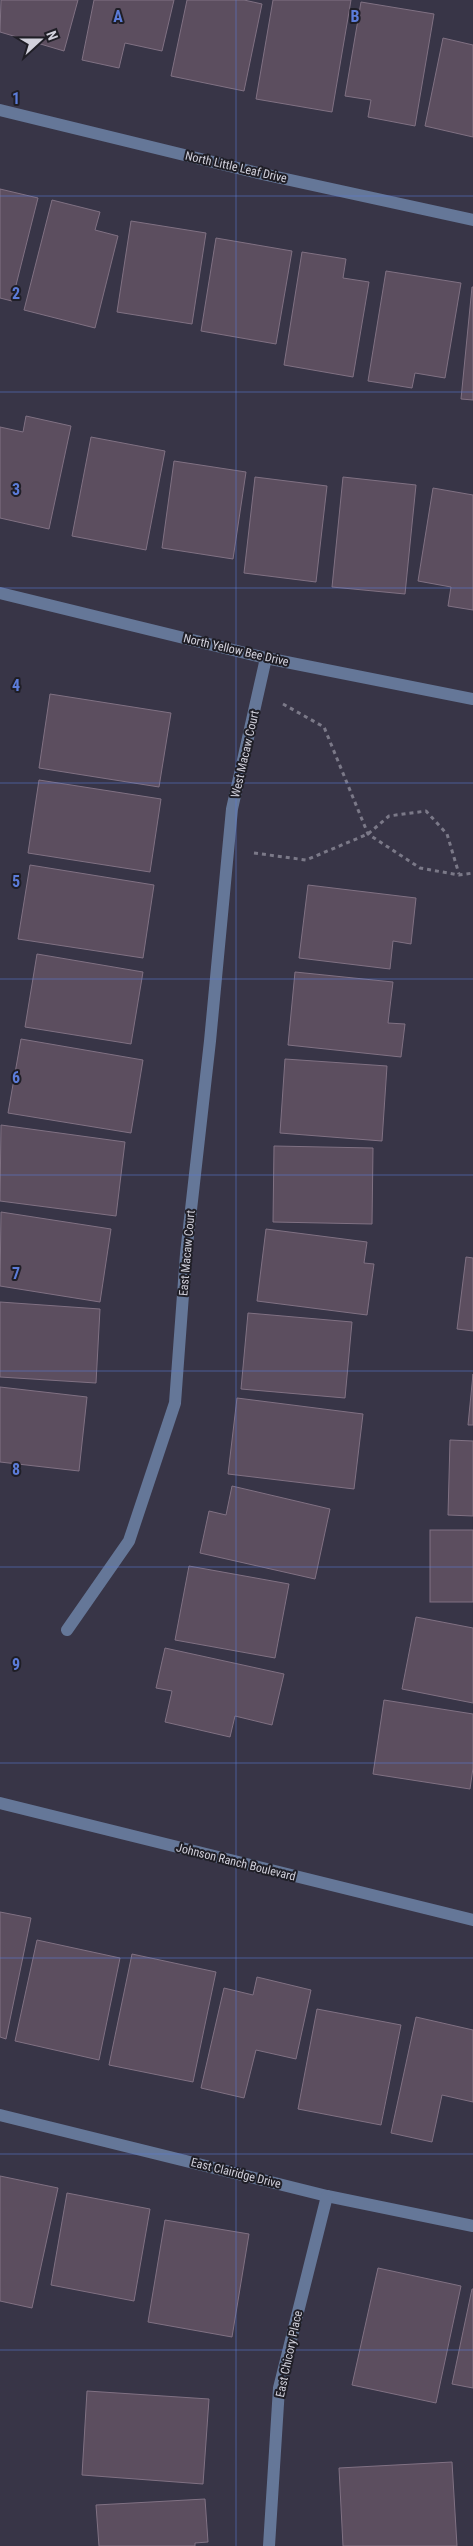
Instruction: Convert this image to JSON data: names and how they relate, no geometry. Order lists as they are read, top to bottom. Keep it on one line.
{"streets":{"street":["North Little Leaf Drive","North Yellow Bee Drive","West Macaw Court","East Macaw Court","Johnson Ranch Boulevard","East Clairidge Drive","East Chicory Place"]},"crossings":[["North Yellow Bee Drive","West Macaw Court"],["West Macaw Court","East Macaw Court"],["East Clairidge Drive","East Chicory Place"]],"north":"right","grid":{"columns":["A","B"],"rows":["1","2","3","4","5","6","7","8","9"]}}
